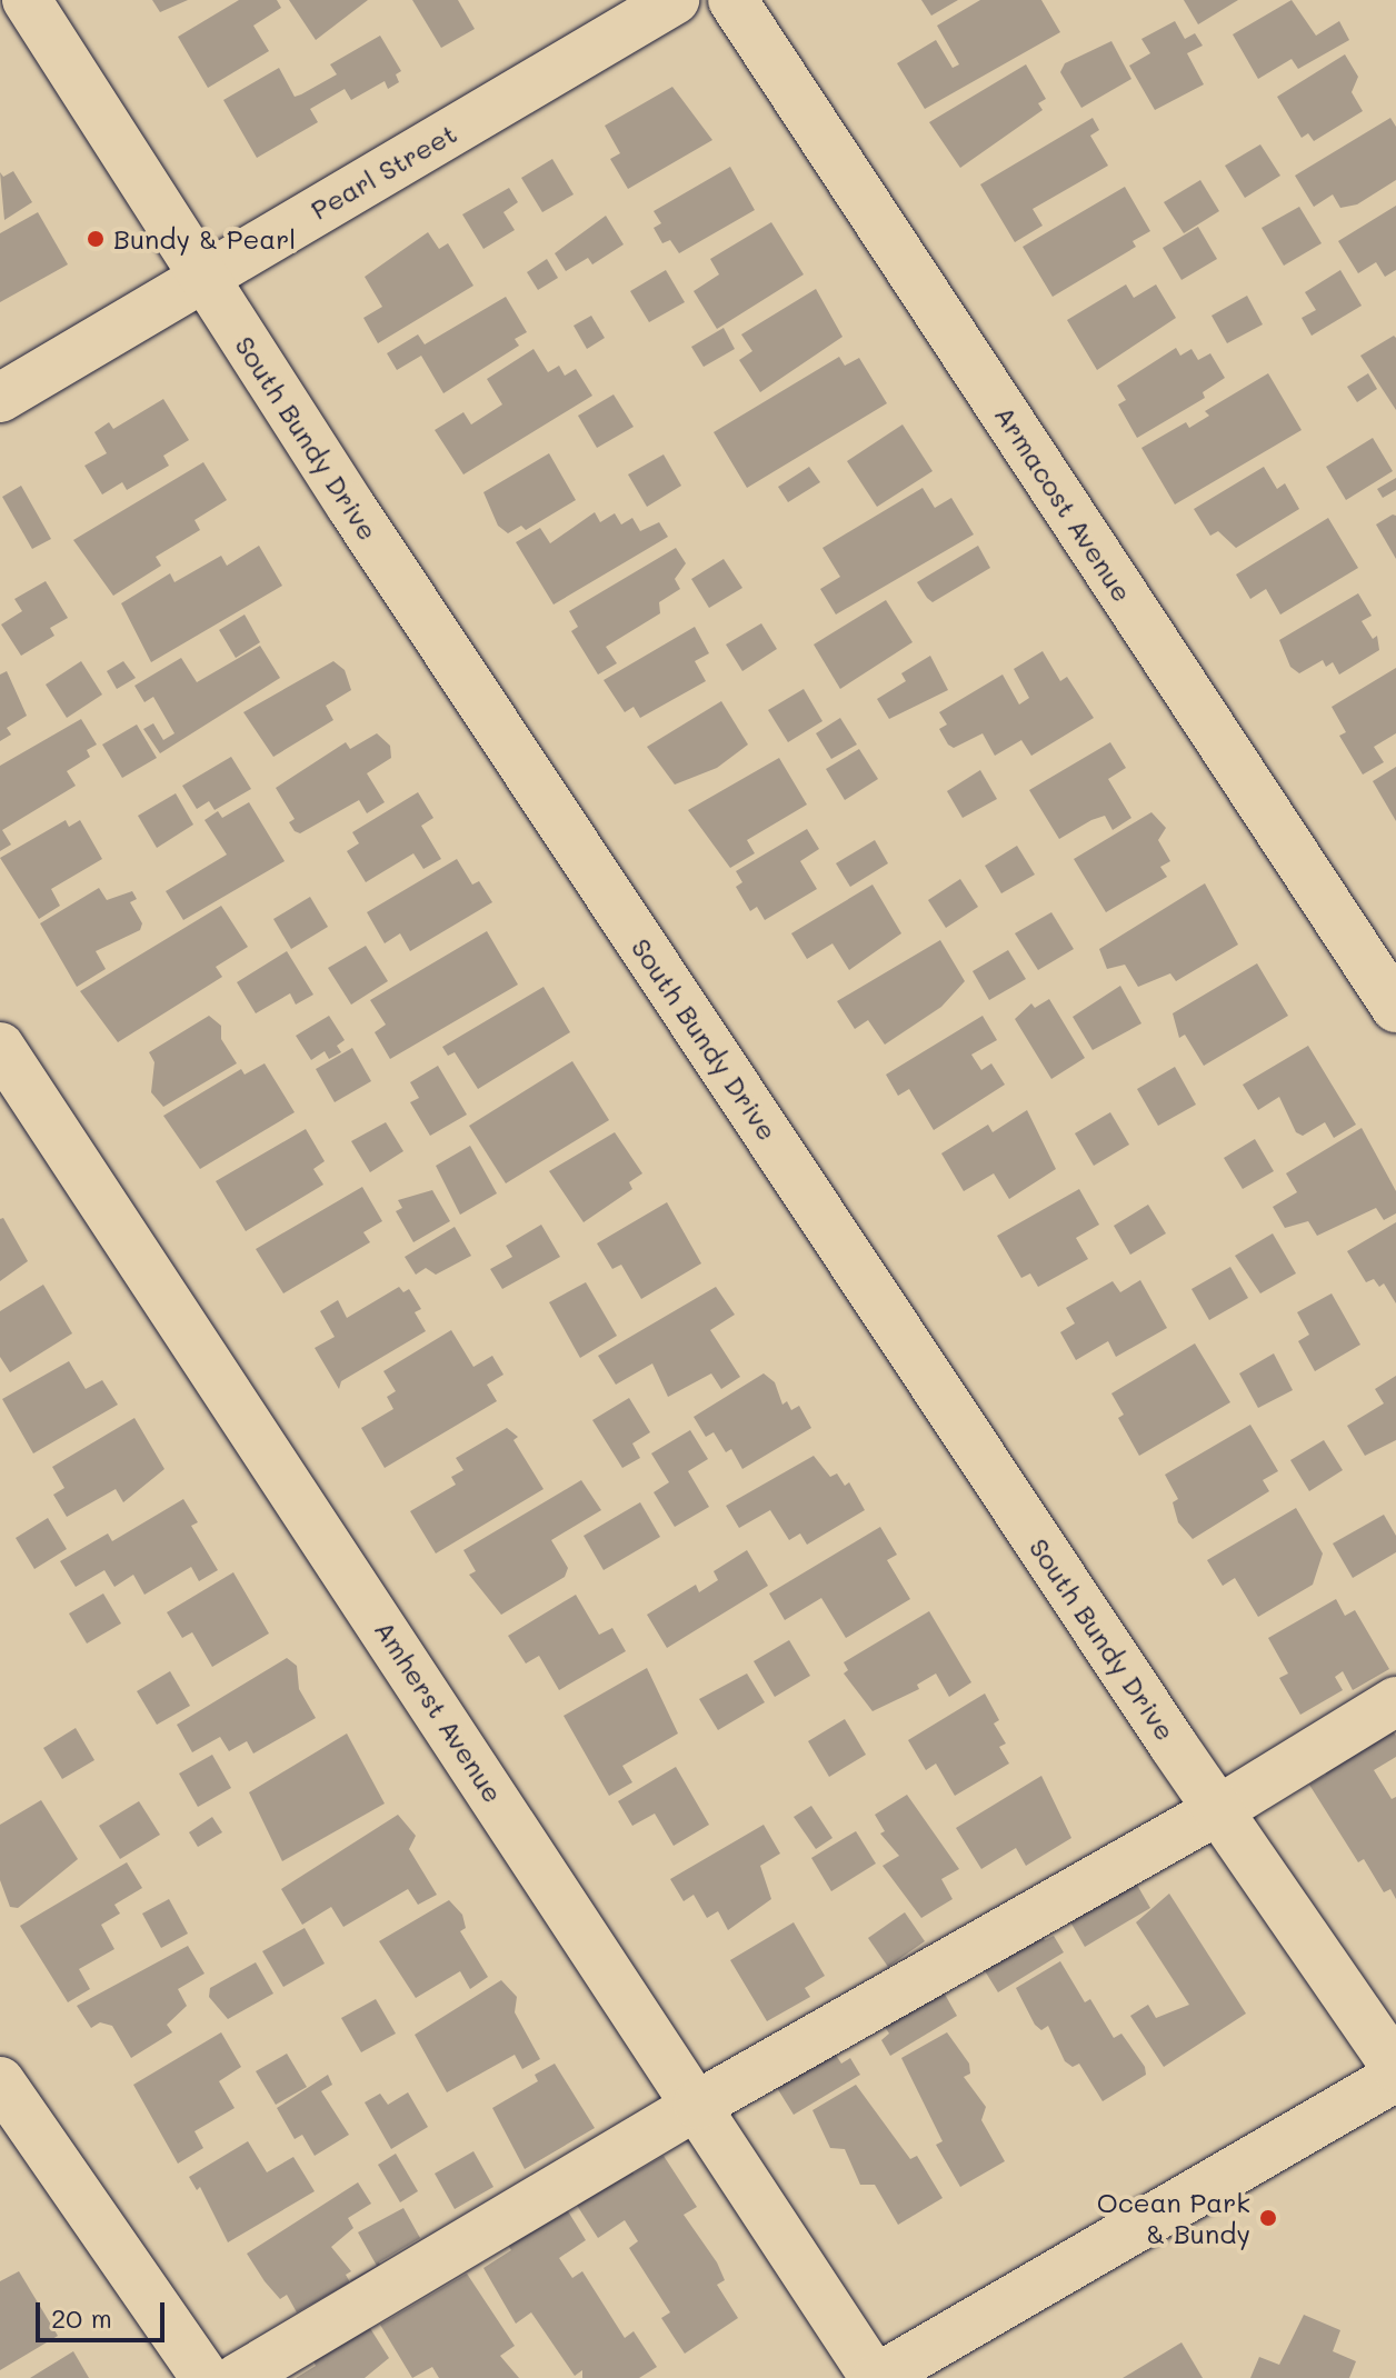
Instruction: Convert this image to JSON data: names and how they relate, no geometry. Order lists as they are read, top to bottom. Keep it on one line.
{"streets":{"street":["Pearl Street","South Bundy Drive","Armacost Avenue","Amherst Avenue"]},"crossings":[["Pearl Street","South Bundy Drive"]],"places":["Bundy & Pearl","Ocean Park & Bundy"],"scale_bar":"20 m"}
